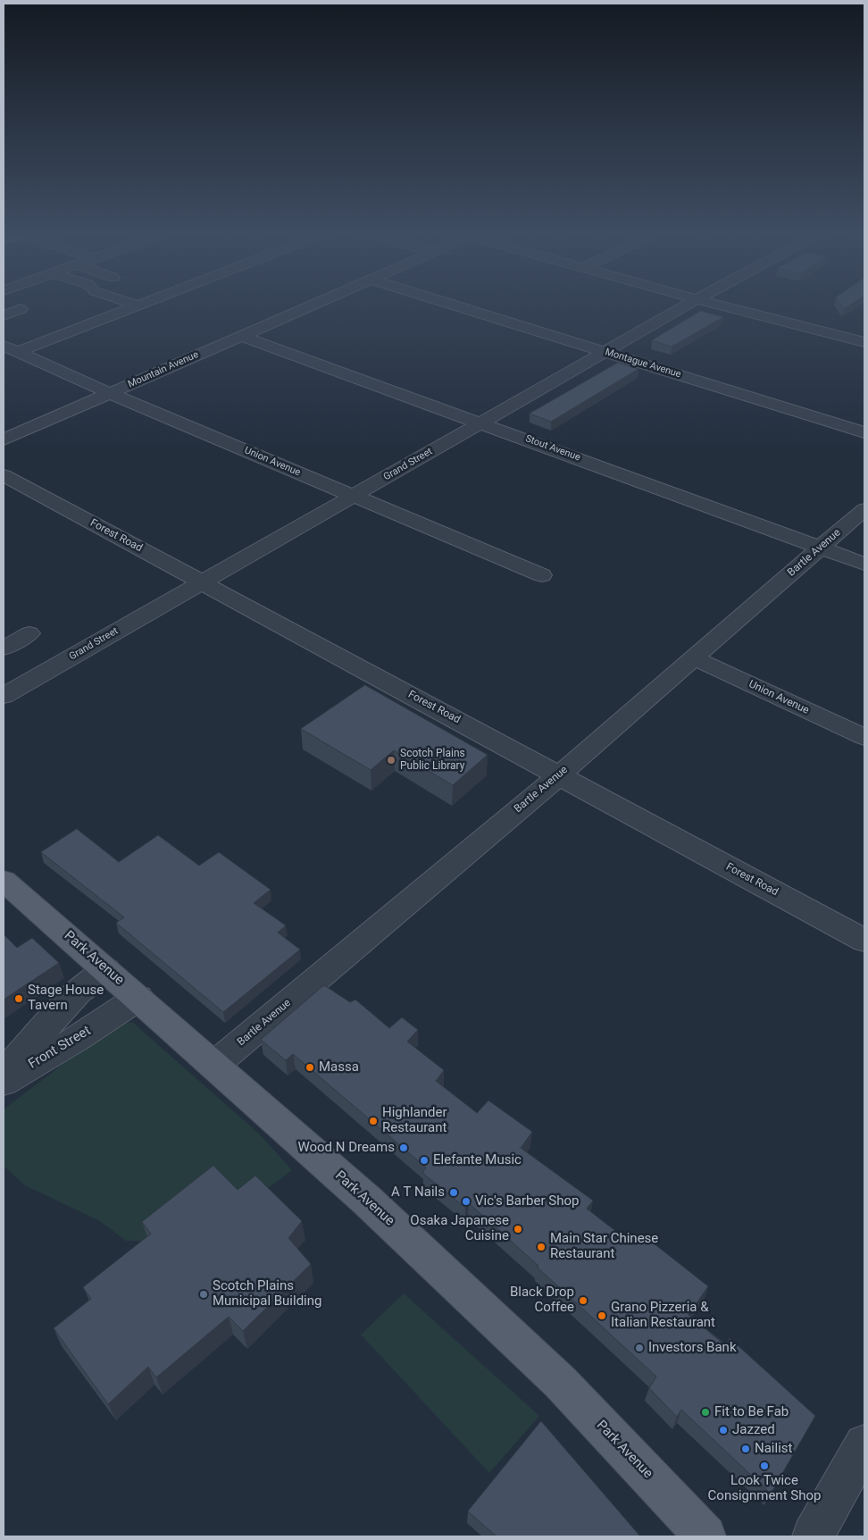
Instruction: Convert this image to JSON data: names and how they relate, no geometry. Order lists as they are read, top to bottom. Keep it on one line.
{"streets":{"main road":["Park Avenue"],"street":["Montague Avenue","Mountain Avenue","Stout Avenue","Union Avenue","Grand Street","Forest Road","Bartle Avenue","Front Street"]},"crossings":[["Montague Avenue","Grand Street"],["Mountain Avenue","Stout Avenue"],["Mountain Avenue","Union Avenue"],["Stout Avenue","Grand Street"],["Stout Avenue","Bartle Avenue"],["Union Avenue","Grand Street"],["Union Avenue","Bartle Avenue"],["Grand Street","Forest Road"],["Forest Road","Bartle Avenue"],["Bartle Avenue","Park Avenue"],["Park Avenue","Front Street"]],"places":["Scotch Plains Public Library","Stage House Tavern","Massa","Highlander Restaurant","Wood N Dreams","Elefante Music","A T Nails","Vic's Barber Shop","Osaka Japanese Cuisine","Main Star Chinese Restaurant","Scotch Plains Municipal Building","Black Drop Coffee","Grano Pizzeria & Italian Restaurant","Investors Bank","Fit to Be Fab","Jazzed","Nailist","Look Twice Consignment Shop"]}
